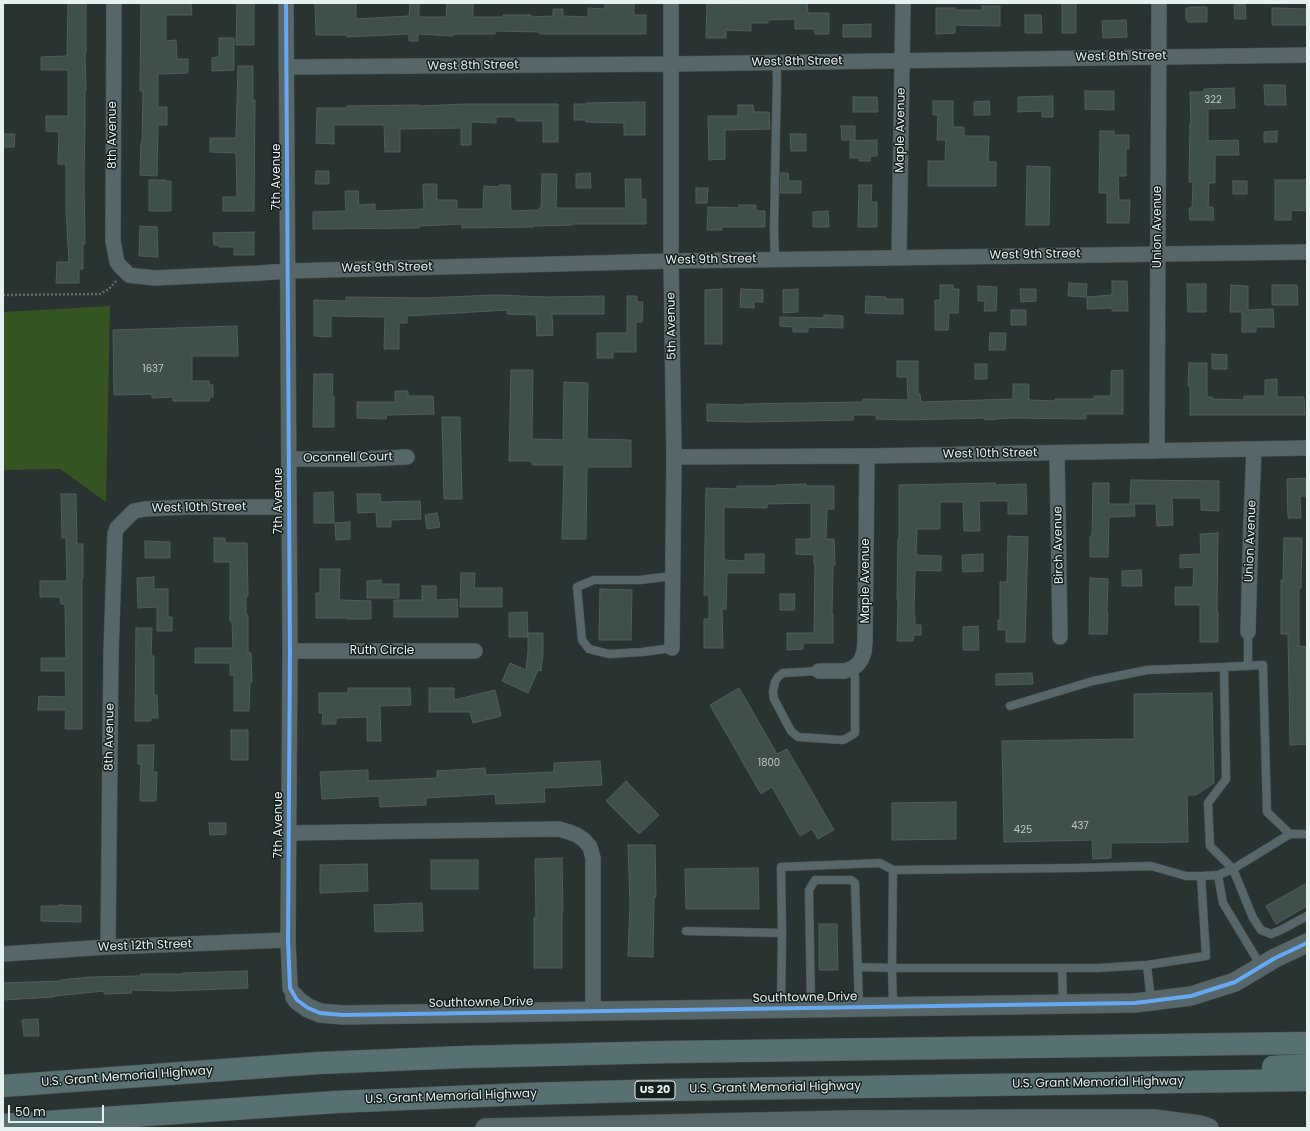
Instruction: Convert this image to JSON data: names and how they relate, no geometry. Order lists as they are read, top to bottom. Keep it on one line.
{"streets":{"main road":["U.S. Grant Memorial Highway","US 20"],"street":["West 8th Street","Maple Avenue","8th Avenue","7th Avenue","Union Avenue","West 9th Street","5th Avenue","West 10th Street","Oconnell Court","Birch Avenue","Ruth Circle","West 12th Street","Southtowne Drive"]},"crossings":[["West 8th Street","Maple Avenue"],["West 8th Street","7th Avenue"],["West 8th Street","Union Avenue"],["West 8th Street","5th Avenue"],["Maple Avenue","West 9th Street"],["Maple Avenue","West 10th Street"],["8th Avenue","West 9th Street"],["8th Avenue","West 10th Street"],["8th Avenue","West 12th Street"],["7th Avenue","West 9th Street"],["7th Avenue","West 10th Street"],["7th Avenue","Oconnell Court"],["7th Avenue","Ruth Circle"],["7th Avenue","West 12th Street"],["7th Avenue","Southtowne Drive"],["Union Avenue","West 9th Street"],["Union Avenue","West 10th Street"],["West 9th Street","5th Avenue"],["5th Avenue","West 10th Street"],["West 10th Street","Birch Avenue"]],"house_numbers":["322","1637","1800","437","425"],"scale_bar":"50 m"}
